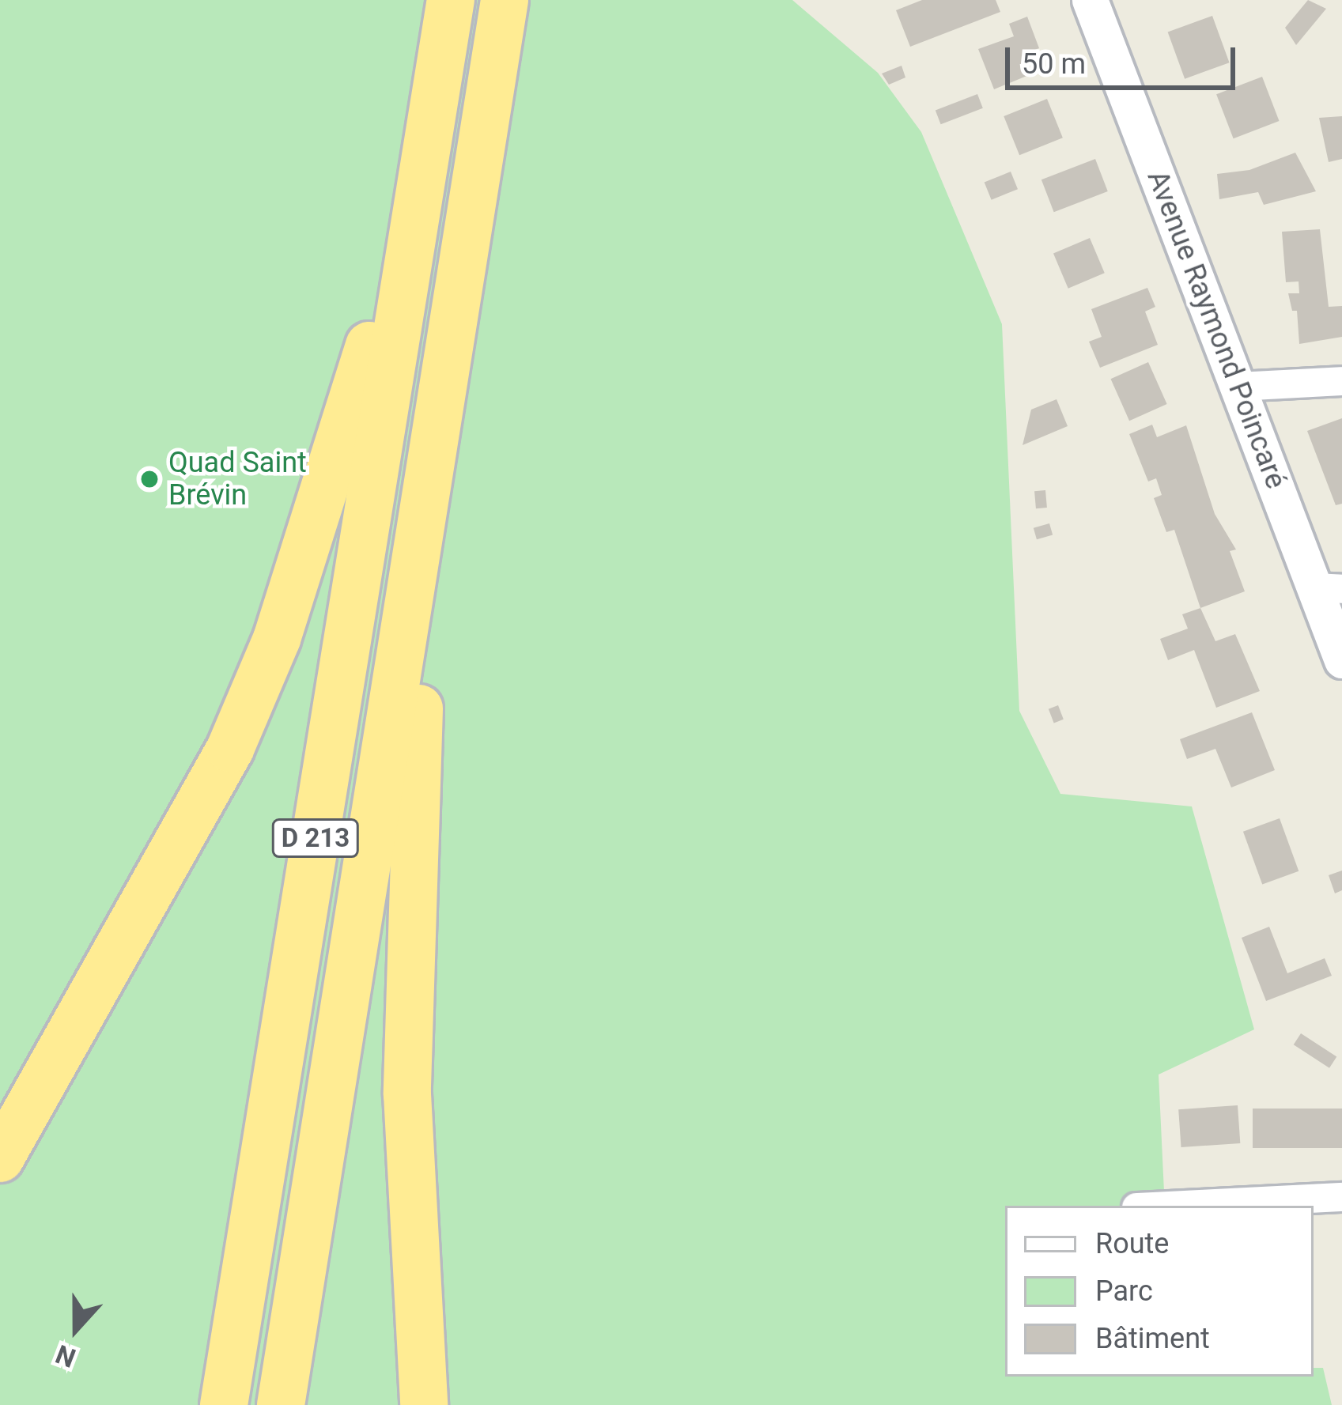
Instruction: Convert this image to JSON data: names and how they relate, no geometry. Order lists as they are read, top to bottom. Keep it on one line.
{"streets":{"highway":["D 213"],"street":["Avenue Raymond Poincaré"]},"places":["Quad Saint Brévin"],"legend":["Route","Parc","Bâtiment"],"scale_bar":"50 m","north":"bottom"}
